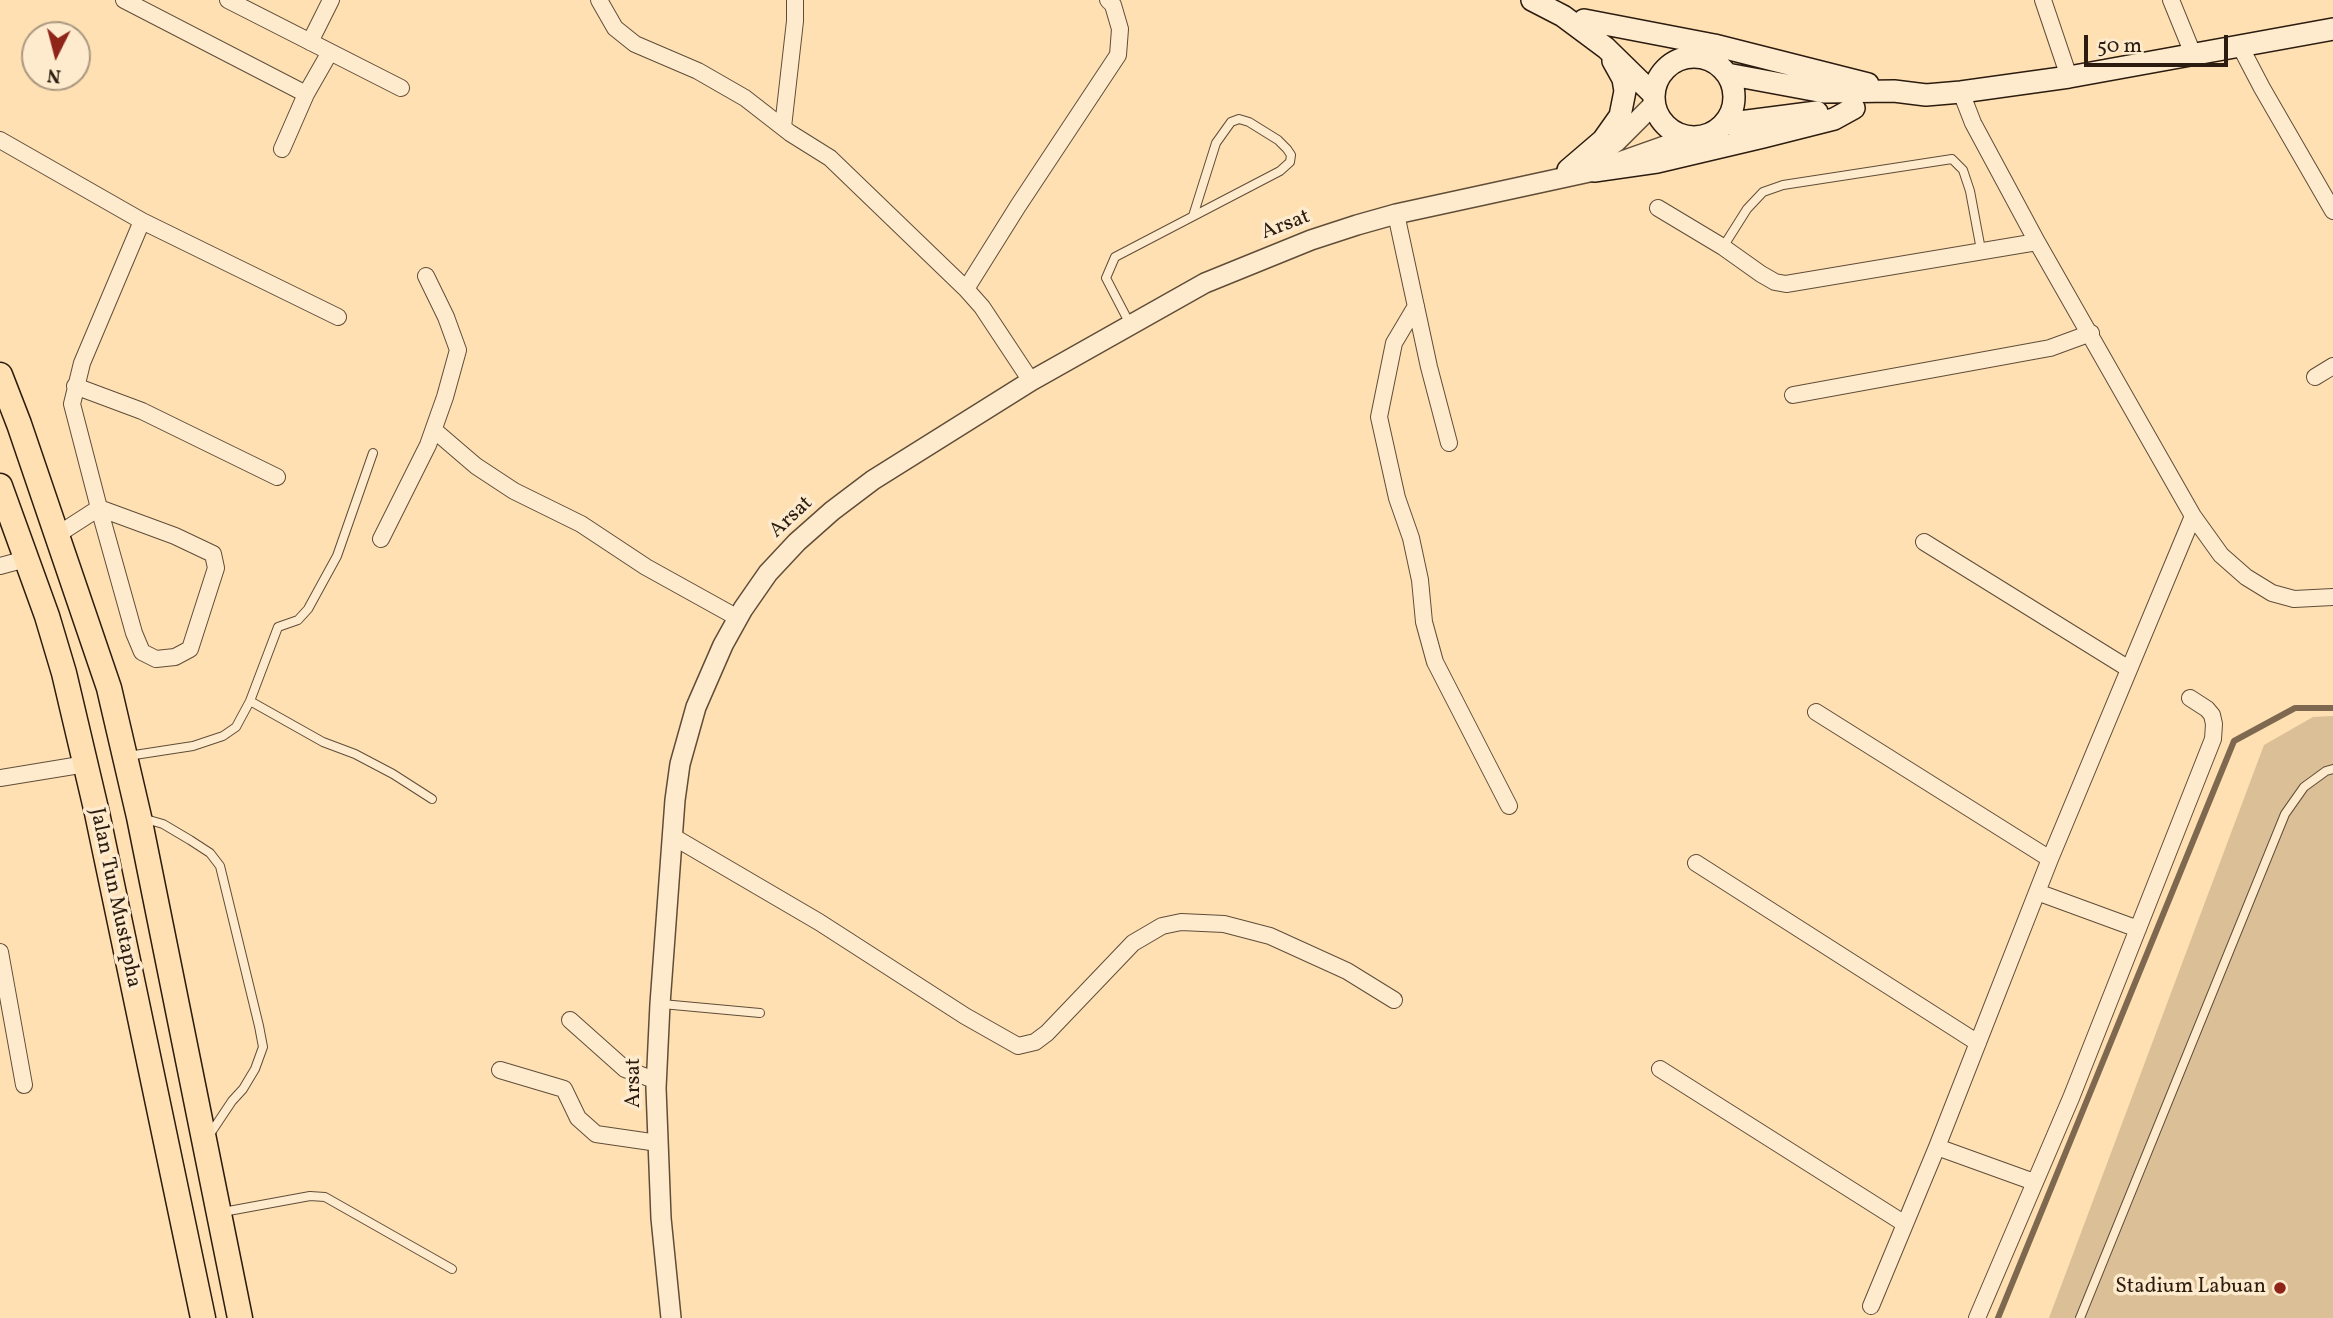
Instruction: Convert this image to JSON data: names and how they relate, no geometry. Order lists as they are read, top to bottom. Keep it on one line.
{"streets":{"main road":["Jalan Tun Mustapha"],"street":["Arsat"]},"places":["Stadium Labuan"],"scale_bar":"50 m","north":"bottom"}
